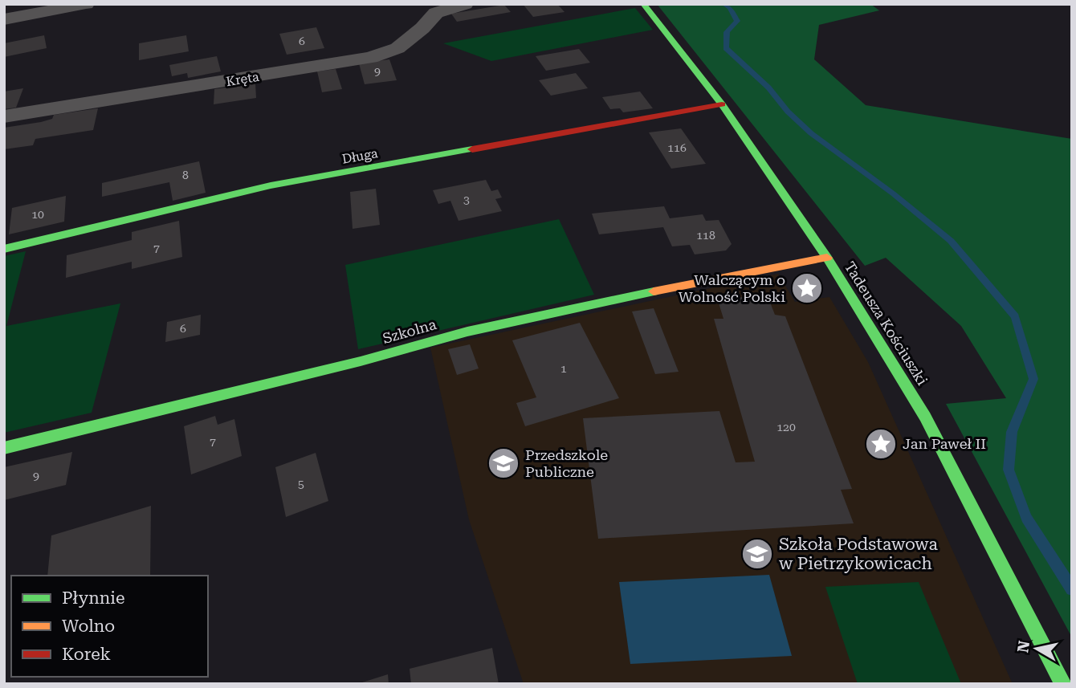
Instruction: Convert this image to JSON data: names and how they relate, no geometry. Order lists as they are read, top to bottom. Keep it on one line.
{"streets":{"street":["Kręta","Długa","Tadeusza Kościuszki","Szkolna"]},"crossings":[["Długa","Tadeusza Kościuszki"],["Tadeusza Kościuszki","Szkolna"]],"places":{"place":["Walczącym o Wolność Polski","Jan Paweł II"],"school or university":["Przedszkole Publiczne","Szkoła Podstawowa w Pietrzykowicach"]},"house_numbers":["6","9","116","8","3","10","118","7","6","1","120","7","9","5"],"legend":["Płynnie","Wolno","Korek"],"north":"left"}
